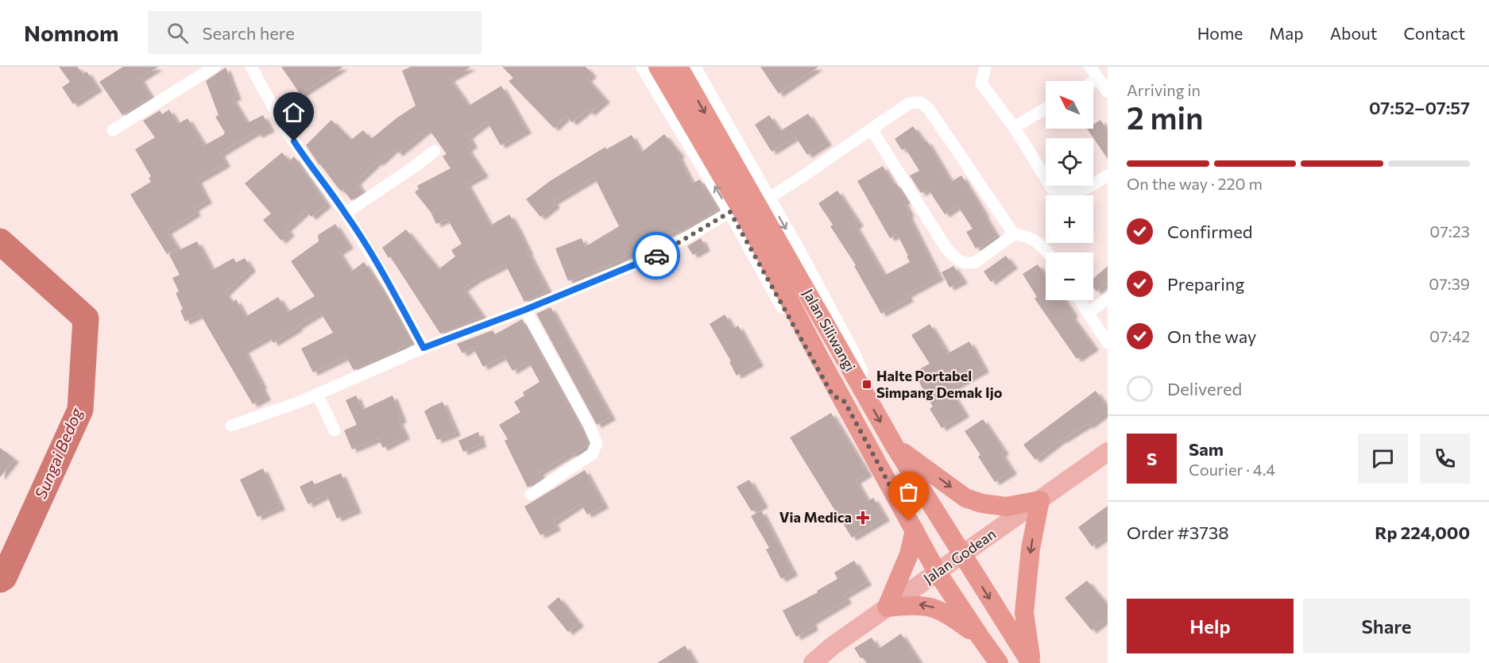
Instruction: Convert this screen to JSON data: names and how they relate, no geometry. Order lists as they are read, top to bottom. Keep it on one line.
{"streets":{"highway":["Jalan Siliwangi"],"main road":["Jalan Godean"]},"crossings":[["Jalan Siliwangi","Jalan Godean"]],"water":["Sungai Bedog"],"places":{"transit":["Halte Portabel Simpang Demak Ijo"],"health":["Via Medica"]},"north":"top left","page":{"header":"Nomnom","search":"Search here","nav":["Home","Map","About","Contact"],"heading":["2 min","Arriving in","07:52–07:57"],"panel":["Sam","Courier · 4.4","Order #3738","Rp 224,000"],"map_buttons":["+","−"],"bar":"On the way · 220 m","list":[["Confirmed","07:23"],["Preparing","07:39"],["On the way","07:42"],"Delivered"],"round":"S","buttons":["Help","Share"]}}
